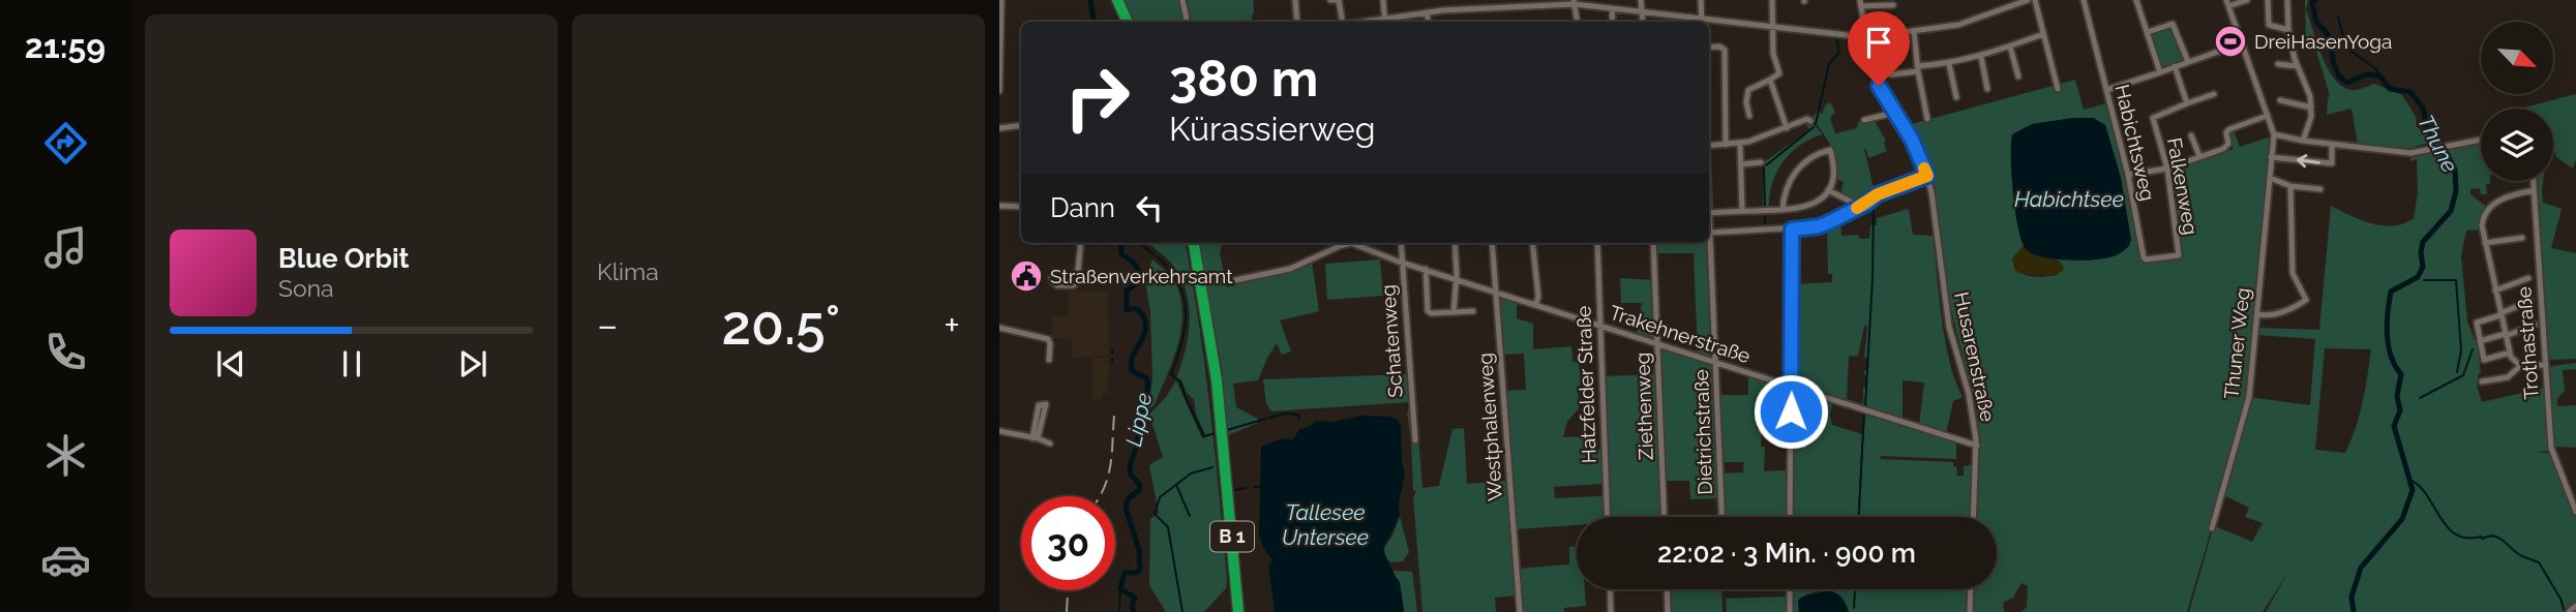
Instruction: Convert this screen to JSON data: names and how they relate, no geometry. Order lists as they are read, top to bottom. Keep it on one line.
{"streets":{"highway":["B 1"],"street":["Habichtsweg","Falkenweg","Trakehnerstraße","Schatenweg","Thuner Weg","Trothastraße","Husarenstraße","Hatzfelder Straße","Ziethenweg","Westphalenweg","Dietrichstraße"]},"crossings":[["Habichtsweg","Falkenweg"],["Trakehnerstraße","Schatenweg"],["Trakehnerstraße","Husarenstraße"],["Trakehnerstraße","Hatzfelder Straße"],["Trakehnerstraße","Ziethenweg"],["Trakehnerstraße","Westphalenweg"],["Trakehnerstraße","Dietrichstraße"]],"water":["Thune","Habichtsee","Lippe","Tallesee Untersee"],"places":{"sports":["DreiHasenYoga"],"public building":["Straßenverkehrsamt"]},"north":"bottom right","page":{"tabs":"21:59","tile":"Klima","turn":["380 m","Kürassierweg"],"then":"Dann","song":["Blue Orbit","Sona"],"heat":["−","20.5°","+"],"limit":"30","trip":"22:02 · 3 Min. · 900 m"}}
